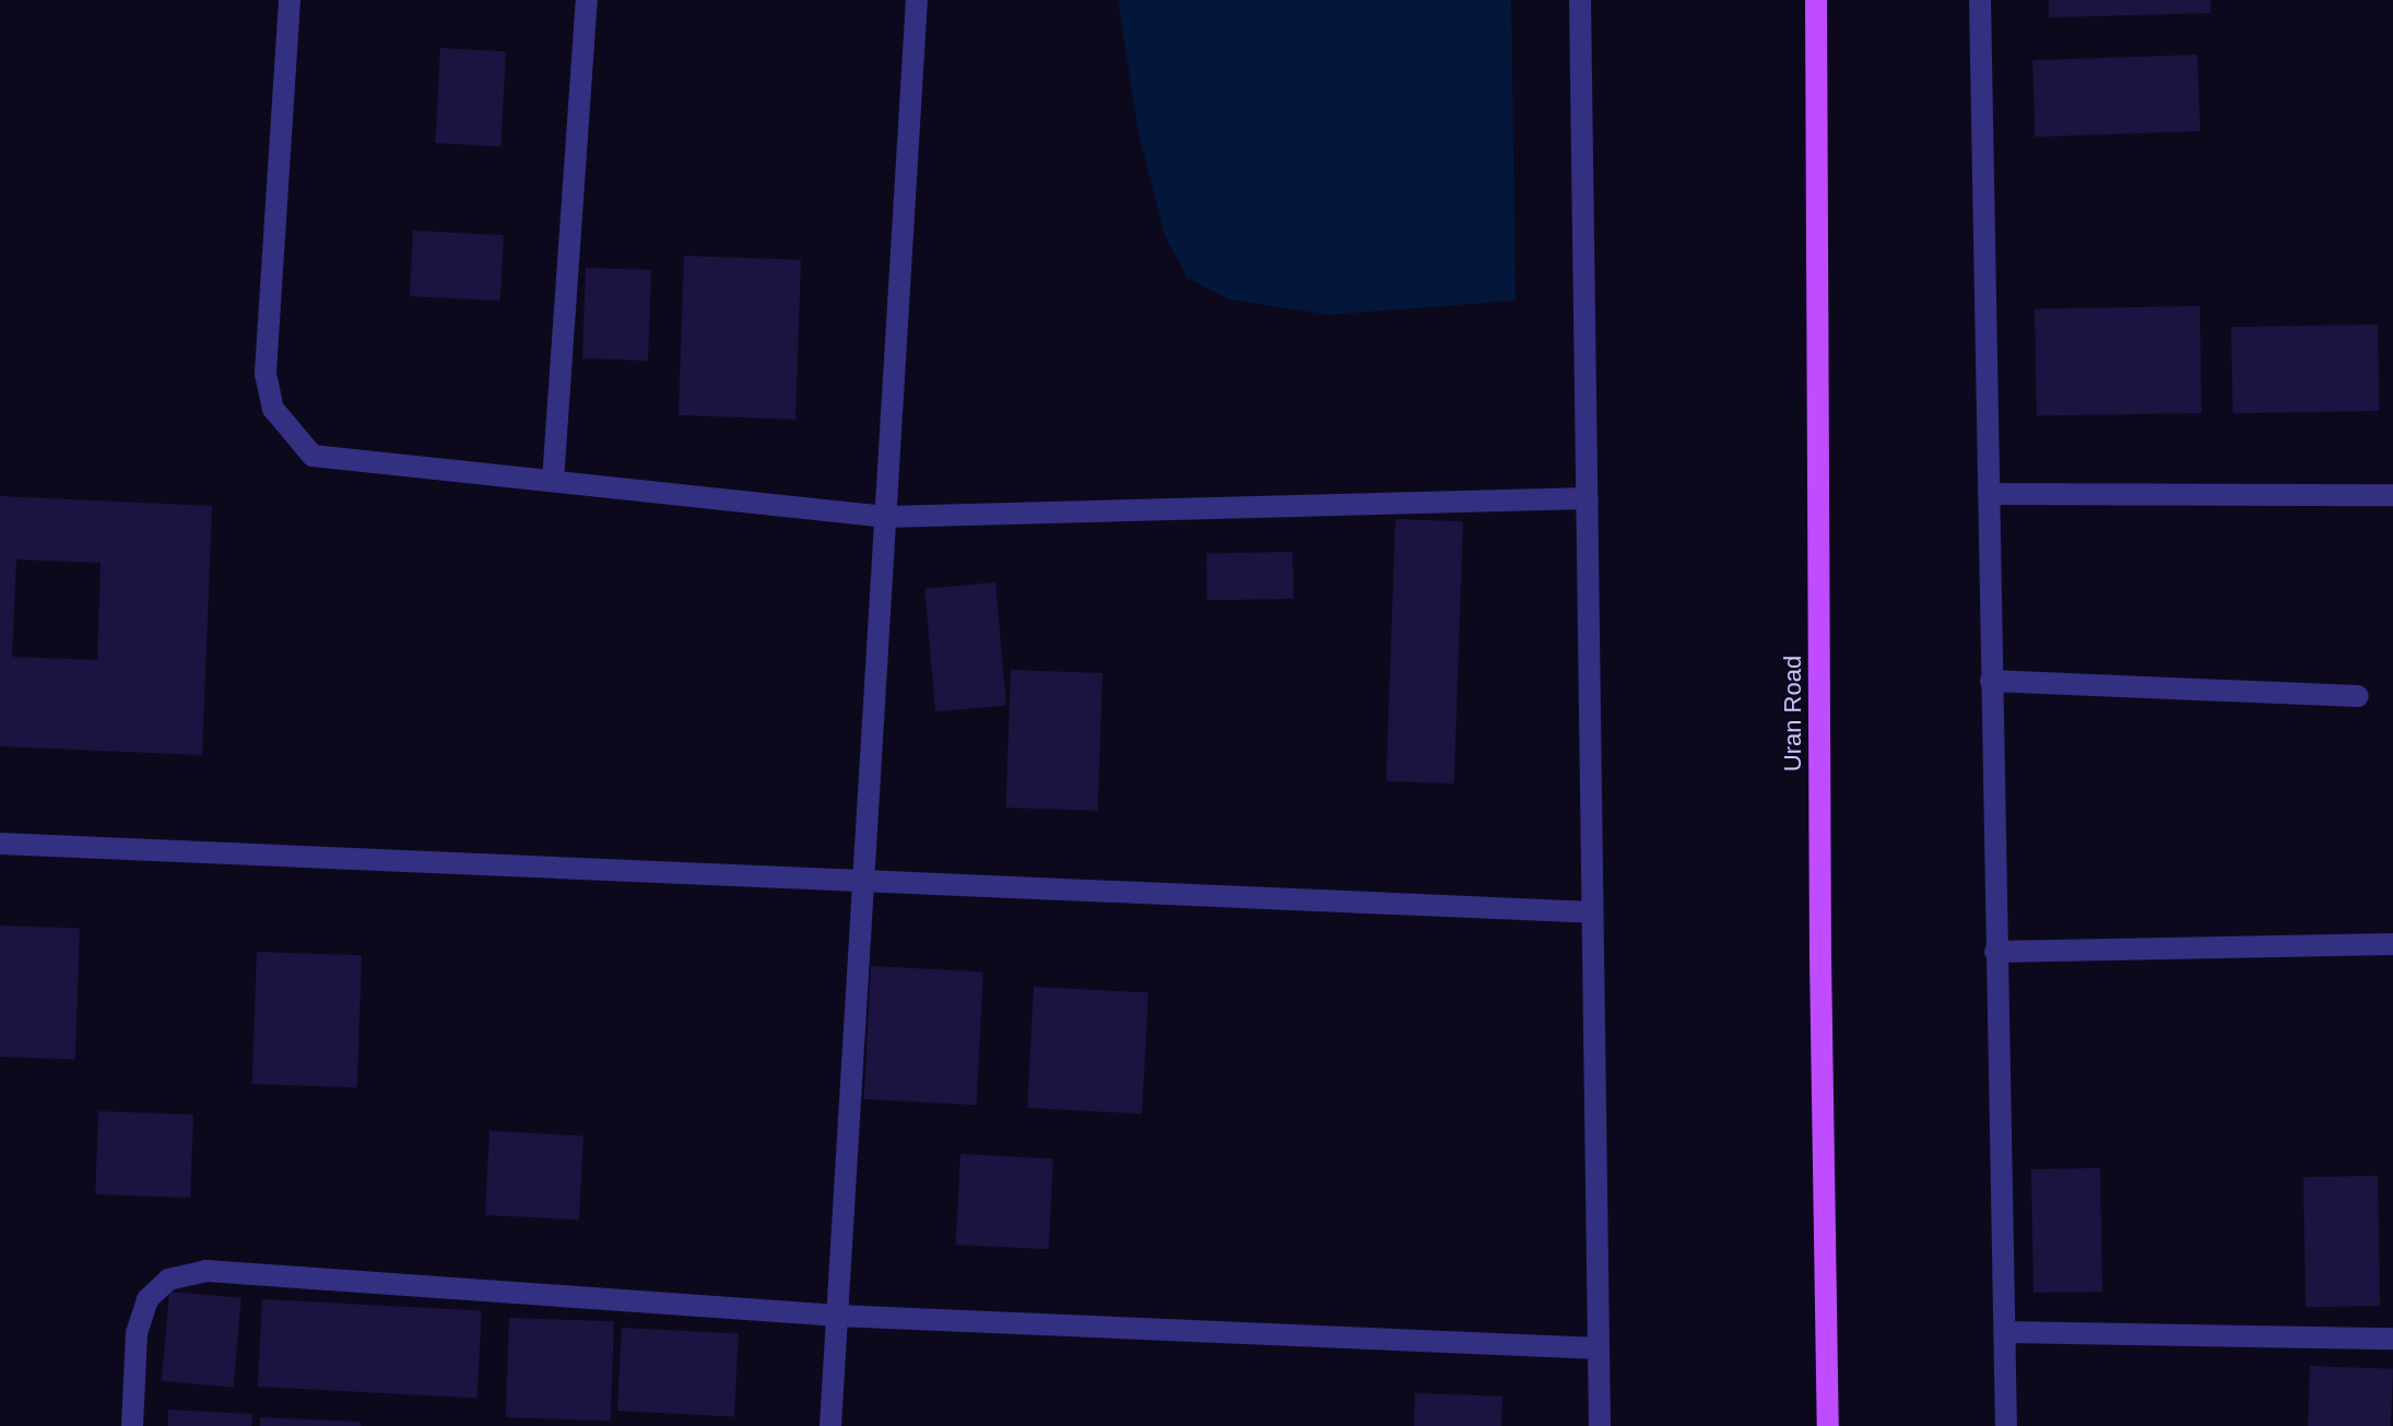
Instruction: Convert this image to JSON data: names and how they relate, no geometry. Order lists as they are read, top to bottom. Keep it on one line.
{"streets":{"main road":["Uran Road"]}}
